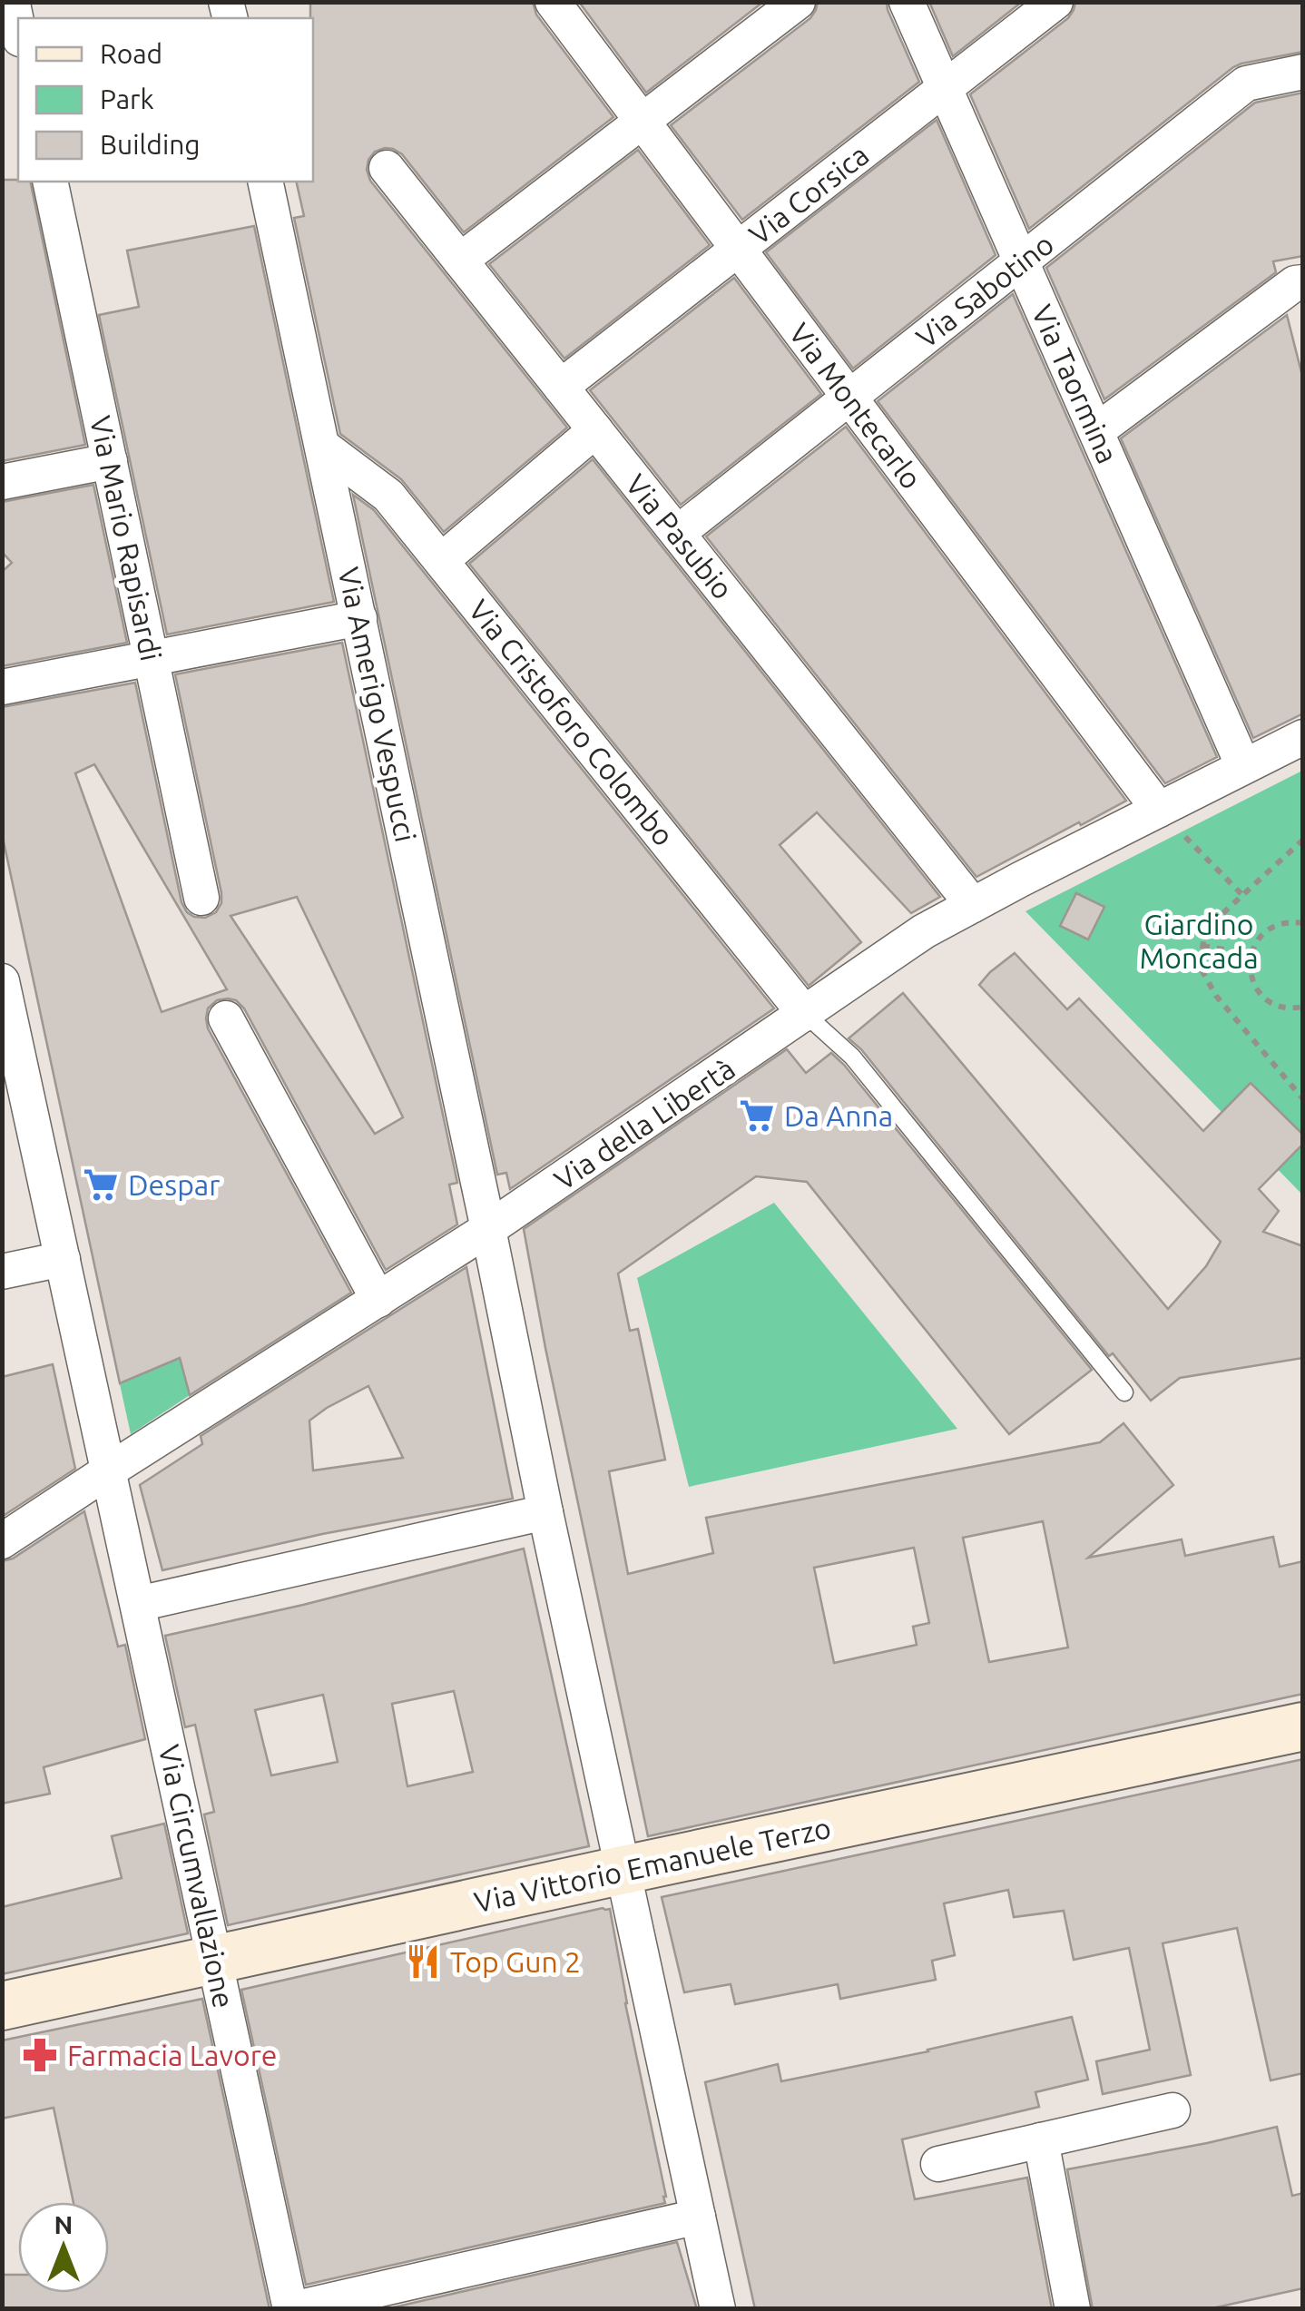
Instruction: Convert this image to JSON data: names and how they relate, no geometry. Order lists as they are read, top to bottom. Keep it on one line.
{"streets":{"street":["Via Corsica","Via Sabotino","Via Taormina","Via Montecarlo","Via Pasubio","Via Mario Rapisardi","Via Amerigo Vespucci","Via Cristoforo Colombo","Via della Libertà","Via Vittorio Emanuele Terzo","Via Circumvallazione"]},"crossings":[["Via Corsica","Via Taormina"],["Via Corsica","Via Montecarlo"],["Via Corsica","Via Pasubio"],["Via Sabotino","Via Taormina"],["Via Sabotino","Via Montecarlo"],["Via Sabotino","Via Pasubio"],["Via Taormina","Via della Libertà"],["Via Montecarlo","Via della Libertà"],["Via Pasubio","Via della Libertà"],["Via Amerigo Vespucci","Via Cristoforo Colombo"],["Via Amerigo Vespucci","Via della Libertà"],["Via Cristoforo Colombo","Via della Libertà"],["Via della Libertà","Via Circumvallazione"],["Via Vittorio Emanuele Terzo","Via Circumvallazione"]],"parks":["Giardino Moncada"],"places":{"supermarket":["Da Anna","Despar"],"restaurant":["Top Gun 2"],"pharmacy":["Farmacia Lavore"]},"legend":["Road","Park","Building"],"north":"top"}
